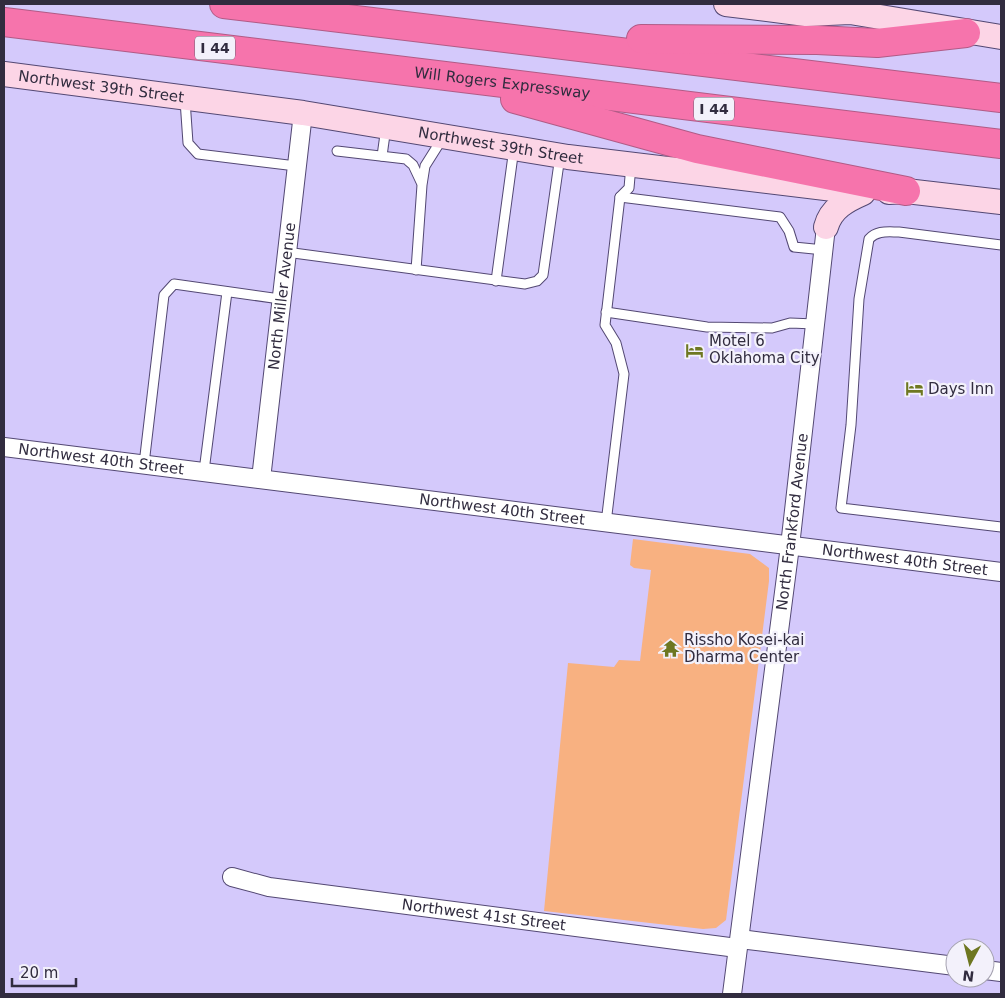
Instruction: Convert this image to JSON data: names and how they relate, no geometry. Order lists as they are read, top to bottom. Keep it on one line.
{"streets":{"highway":["I 44","Will Rogers Expressway"],"main road":["Northwest 39th Street"],"street":["North Miller Avenue","Northwest 40th Street","North Frankford Avenue","Northwest 41st Street"]},"crossings":[["Northwest 39th Street","North Miller Avenue"],["North Miller Avenue","Northwest 40th Street"],["Northwest 40th Street","North Frankford Avenue"],["North Frankford Avenue","Northwest 41st Street"]],"places":{"hotel":["Motel 6 Oklahoma City","Days Inn"],"temple":["Rissho Kosei-kai Dharma Center"]},"scale_bar":"20 m","north":"bottom"}
